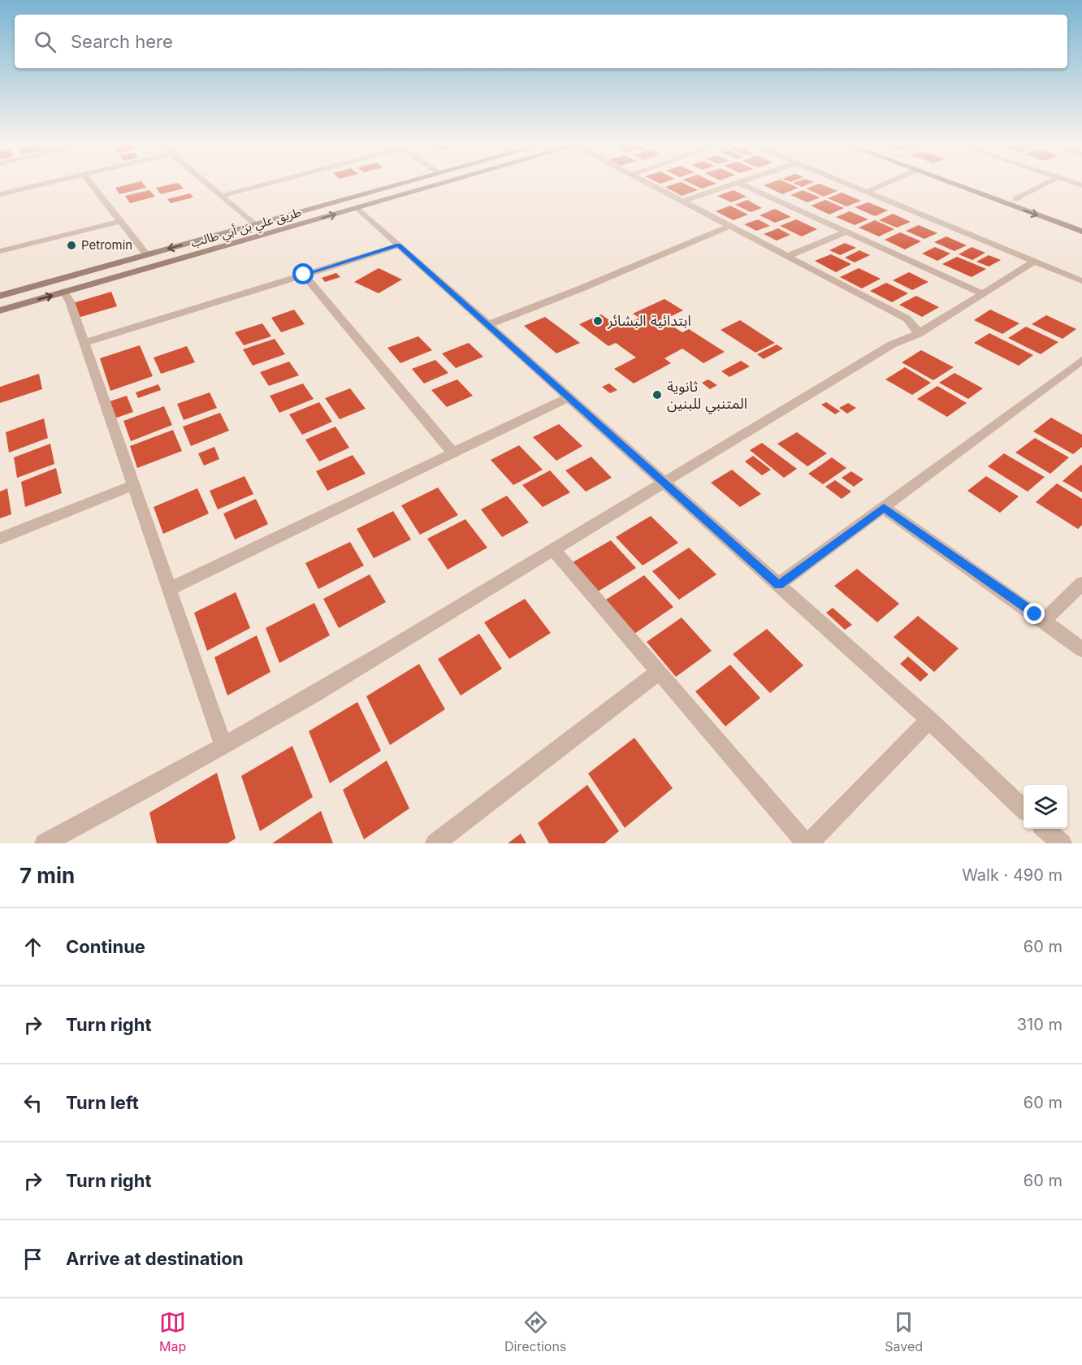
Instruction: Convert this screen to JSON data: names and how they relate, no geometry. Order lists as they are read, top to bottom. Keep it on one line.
{"streets":{"main road":["طريق علي بن أبي طالب"]},"places":["Petromin","ابتدائية البشائر","ثانوية المتنبي للبنين"],"page":{"search":"Search here","heading":["7 min","Walk · 490 m"],"list":[["Continue","60 m"],["Turn right","310 m"],["Turn left","60 m"],["Turn right","60 m"],"Arrive at destination"],"nav":["Map","Directions","Saved"]}}
